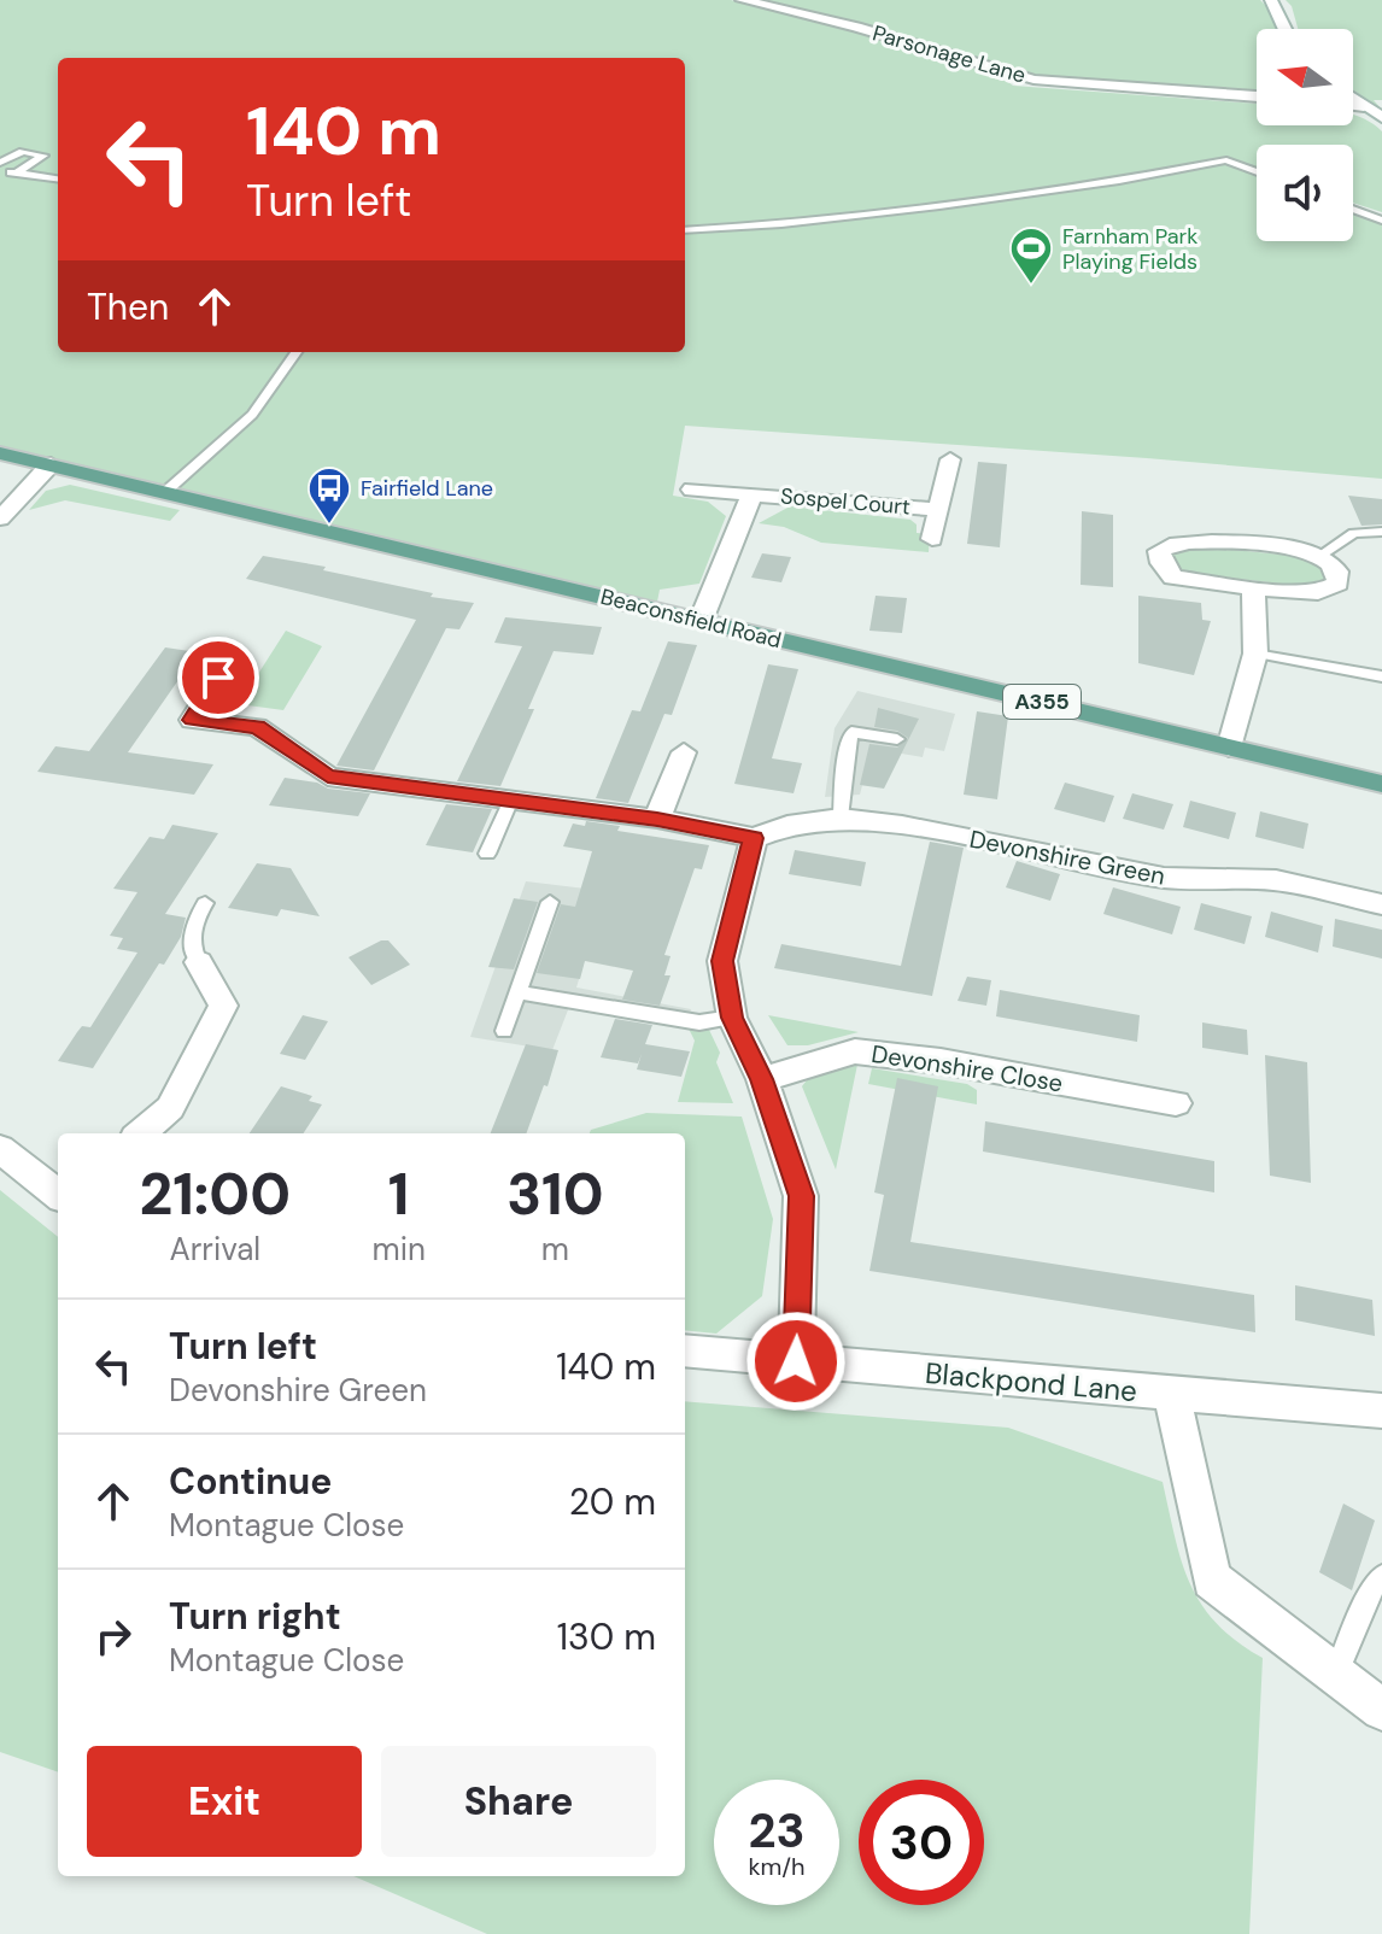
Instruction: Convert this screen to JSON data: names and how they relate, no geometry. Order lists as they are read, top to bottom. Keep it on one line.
{"streets":{"main road":["Beaconsfield Road","A355"],"street":["Parsonage Lane","Sospel Court","Devonshire Green","Devonshire Close","Blackpond Lane"]},"crossings":[["Sospel Court","Beaconsfield Road"]],"places":{"sports":["Farnham Park Playing Fields"],"bus stop":["Fairfield Lane"]},"north":"left","page":{"turn":["140 m","Turn left"],"then":"Then","eta":["21:00","Arrival","1","min","310","m"],"list":[{"name":"Turn left","note":"Devonshire Green","value":"140 m"},{"name":"Continue","note":"Montague Close","value":"20 m"},{"name":"Turn right","note":"Montague Close","value":"130 m"}],"buttons":["Exit","Share"],"speed":"23 km/h","limit":"30"}}
